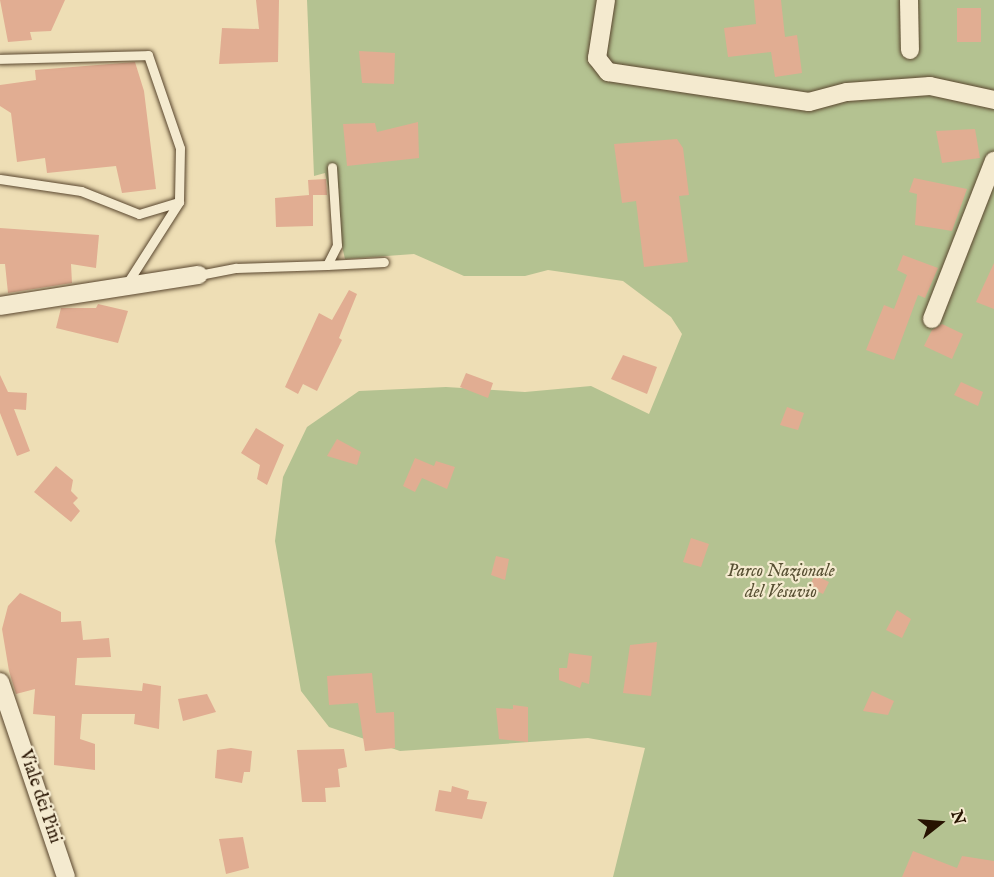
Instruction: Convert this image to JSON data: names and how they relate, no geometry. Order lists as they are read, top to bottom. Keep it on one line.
{"streets":{"street":["Viale dei Pini"]},"parks":["Parco Nazionale del Vesuvio"],"north":"right"}
